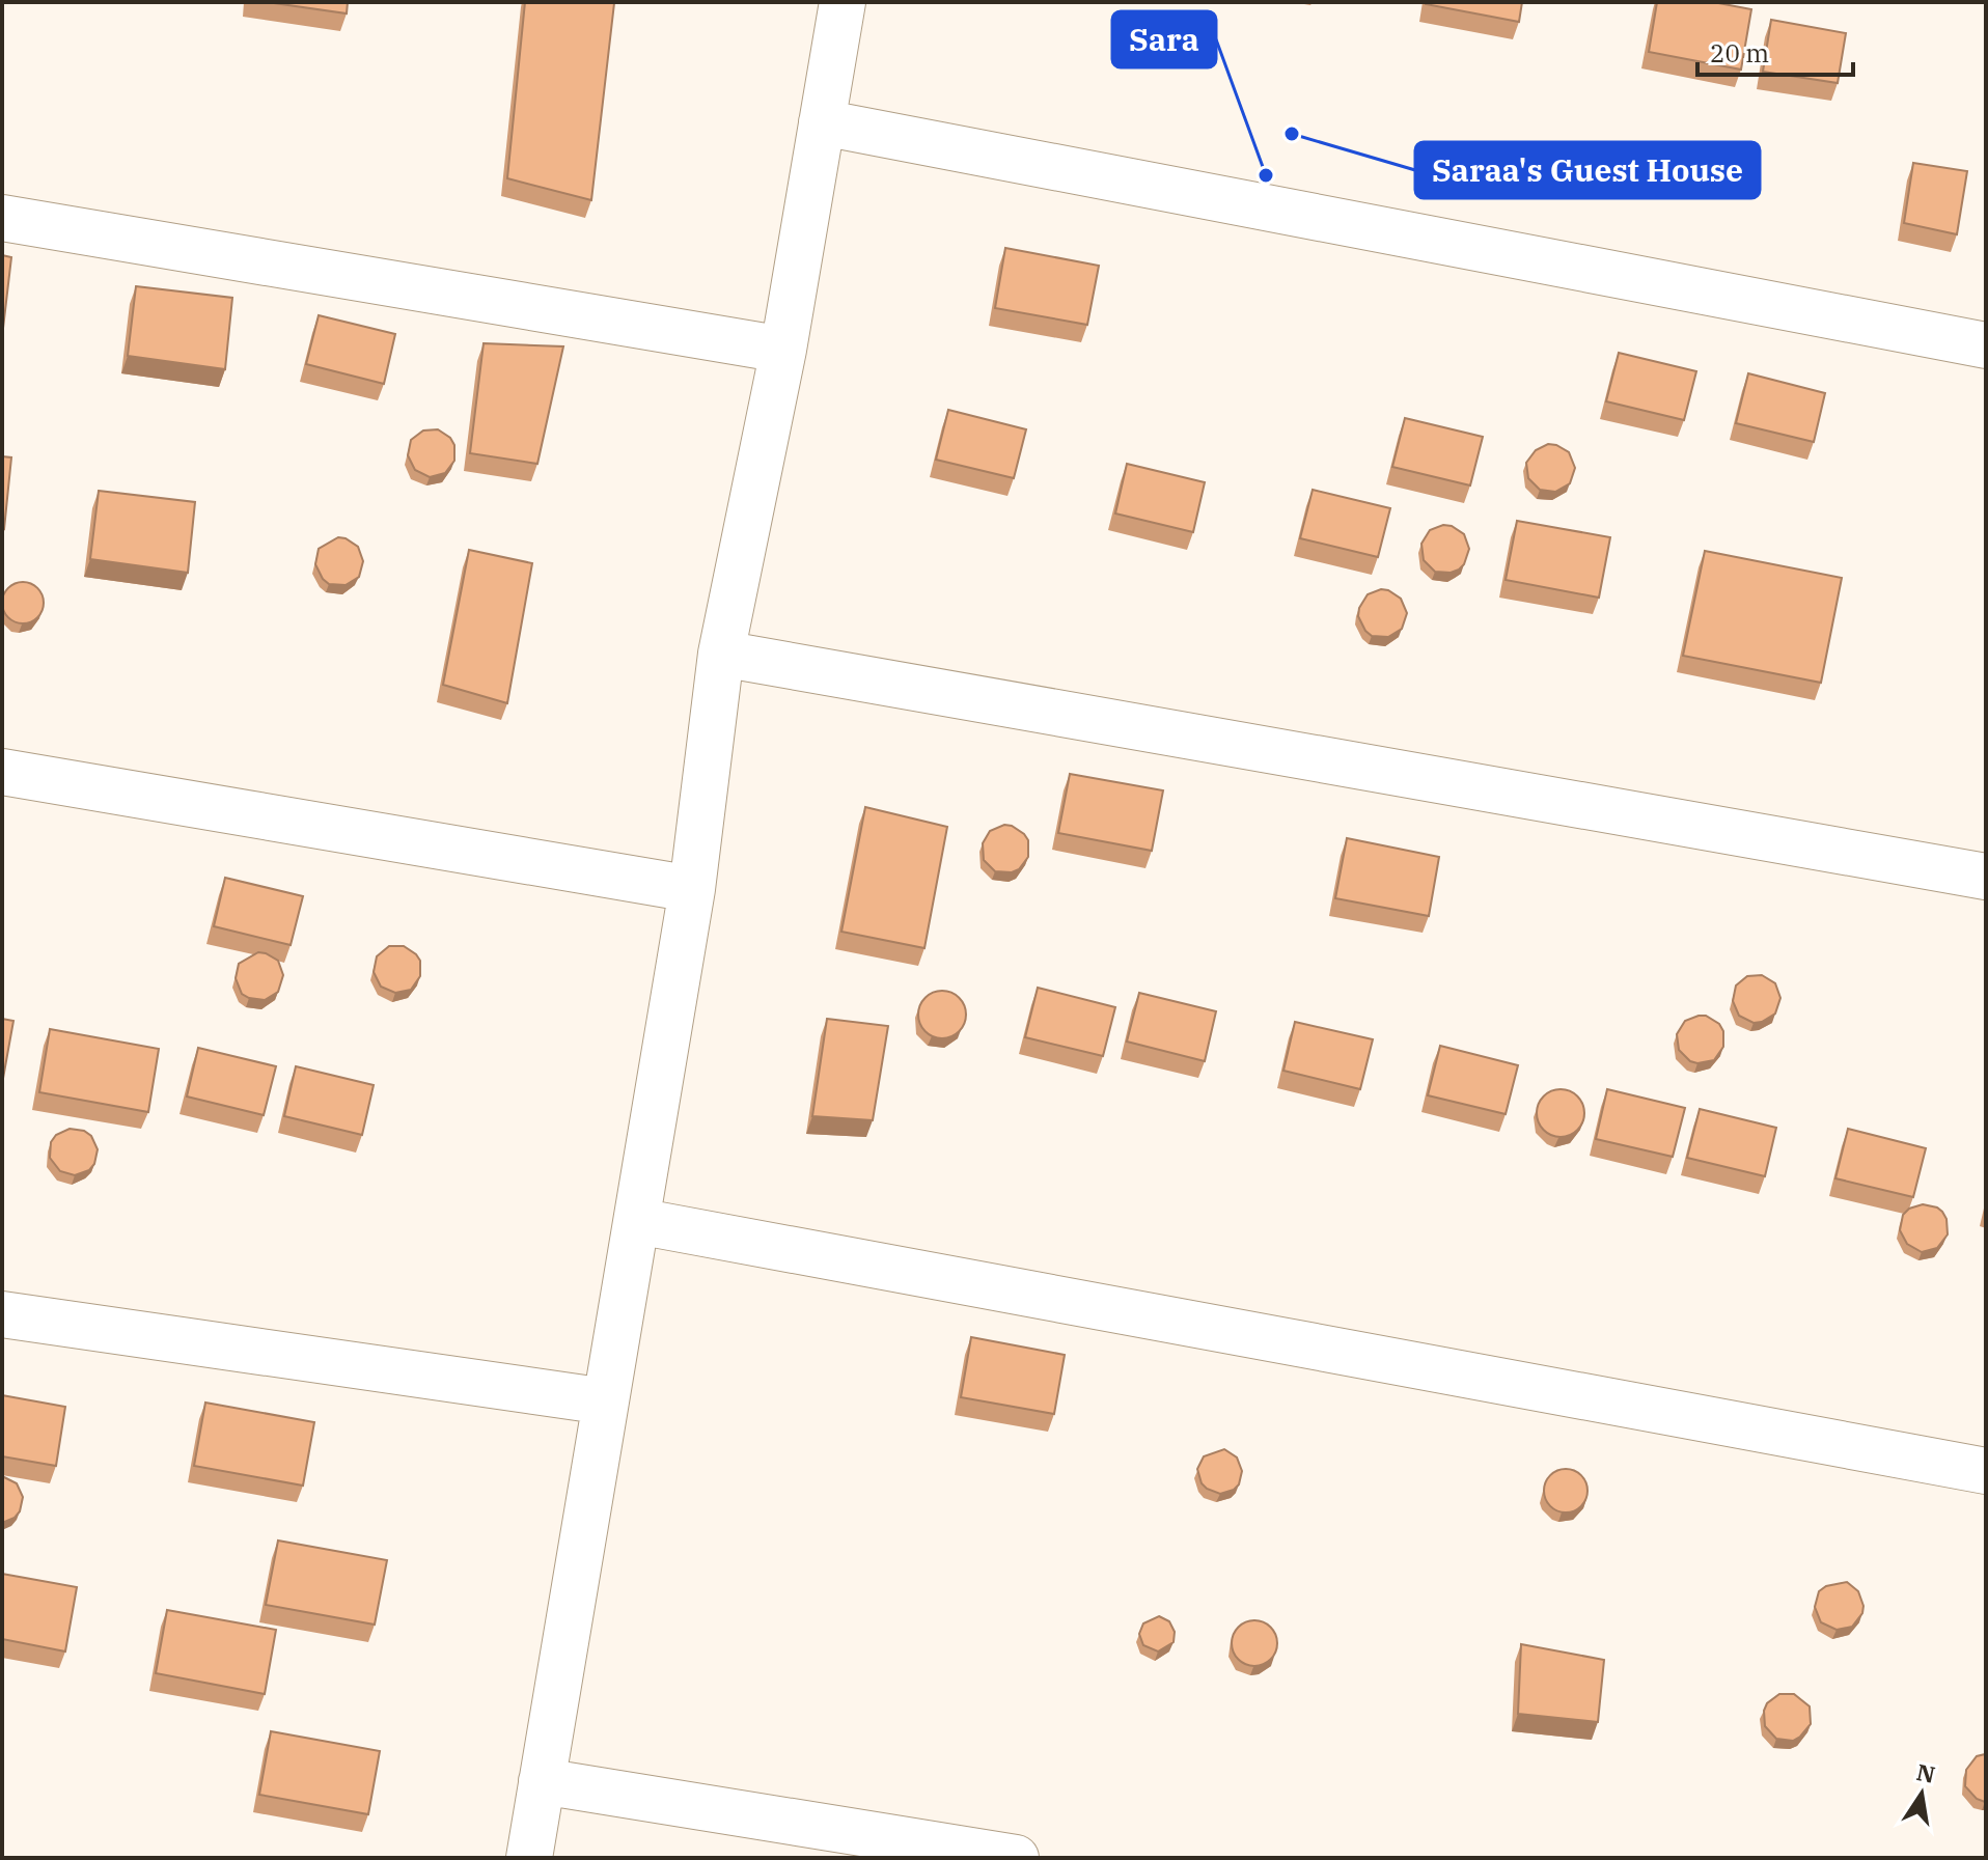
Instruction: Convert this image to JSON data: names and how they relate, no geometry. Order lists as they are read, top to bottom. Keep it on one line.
{"places":["Saraa's Guest House","Sara"],"scale_bar":"20 m","north":"top"}
